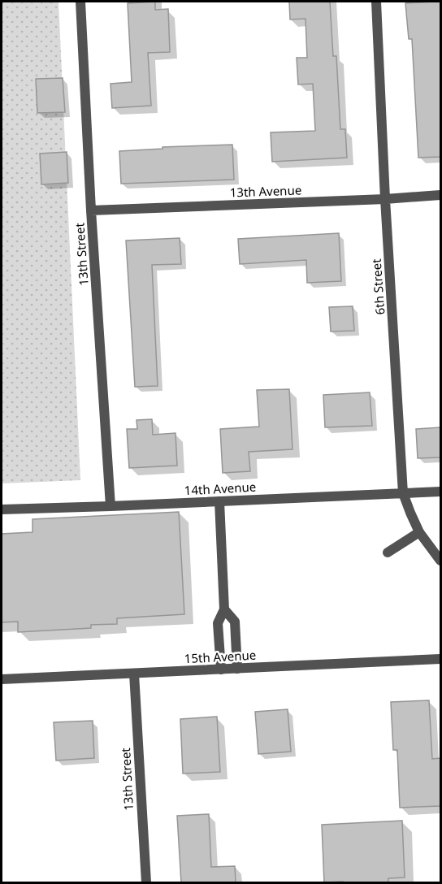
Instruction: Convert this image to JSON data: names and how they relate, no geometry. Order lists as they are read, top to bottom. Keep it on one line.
{"streets":{"street":["13th Avenue","13th Street","6th Street","14th Avenue","15th Avenue"]},"crossings":[["13th Avenue","13th Street"],["13th Avenue","6th Street"],["13th Street","14th Avenue"],["13th Street","15th Avenue"],["6th Street","14th Avenue"]]}
